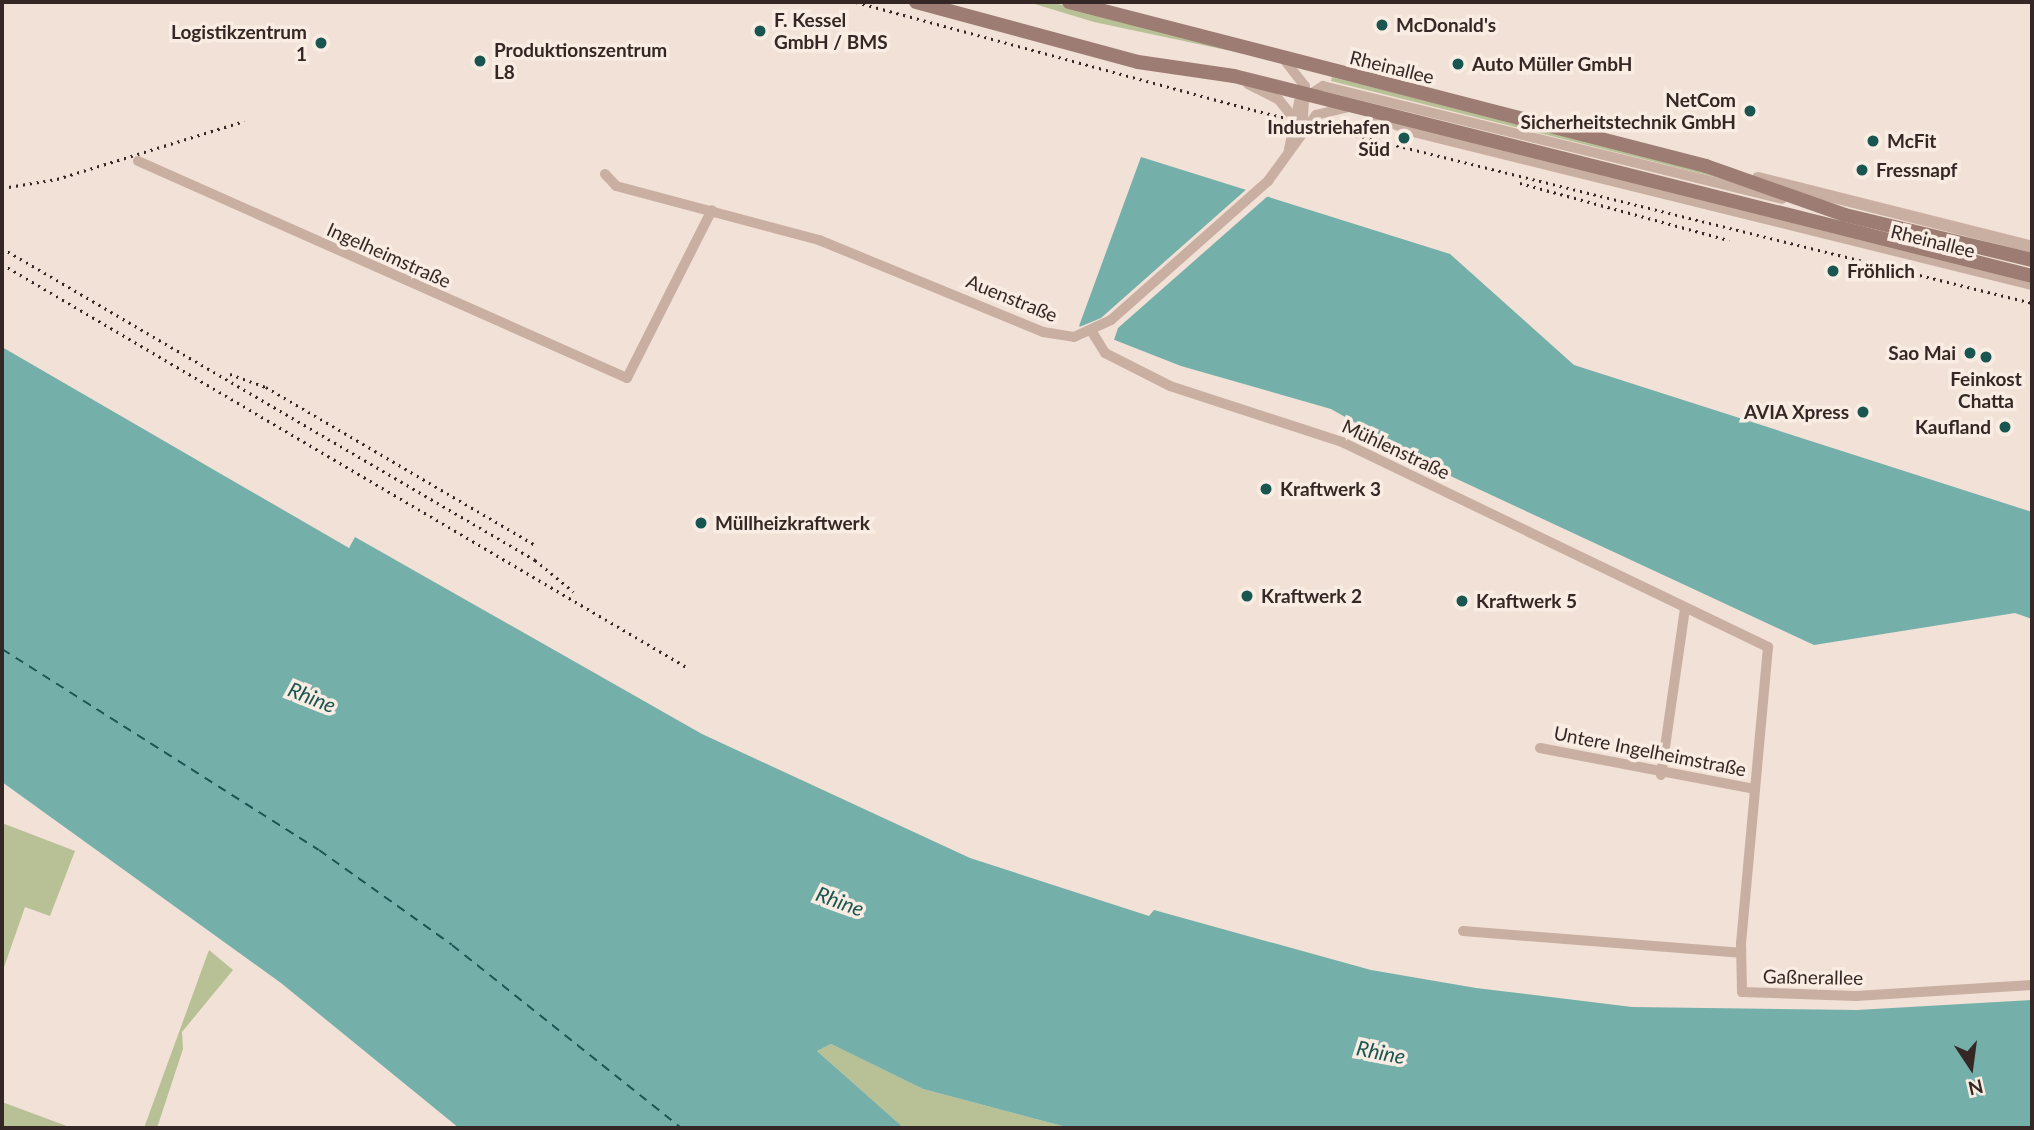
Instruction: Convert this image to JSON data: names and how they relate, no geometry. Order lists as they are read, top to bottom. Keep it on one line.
{"streets":{"main road":["Rheinallee"],"street":["Ingelheimstraße","Auenstraße","Mühlenstraße","Untere Ingelheimstraße","Gaßnerallee"]},"crossings":[["Ingelheimstraße","Auenstraße"],["Auenstraße","Mühlenstraße"],["Mühlenstraße","Untere Ingelheimstraße"],["Mühlenstraße","Gaßnerallee"]],"water":["Rhine"],"places":["McDonald's","F. Kessel GmbH / BMS","Logistikzentrum 1","Produktionszentrum L8","Auto Müller GmbH","NetCom Sicherheitstechnik GmbH","Industriehafen Süd","McFit","Fressnapf","Fröhlich","Sao Mai","Feinkost Chatta","AVIA Xpress","Kaufland","Kraftwerk 3","Müllheizkraftwerk","Kraftwerk 2","Kraftwerk 5"],"north":"bottom"}
